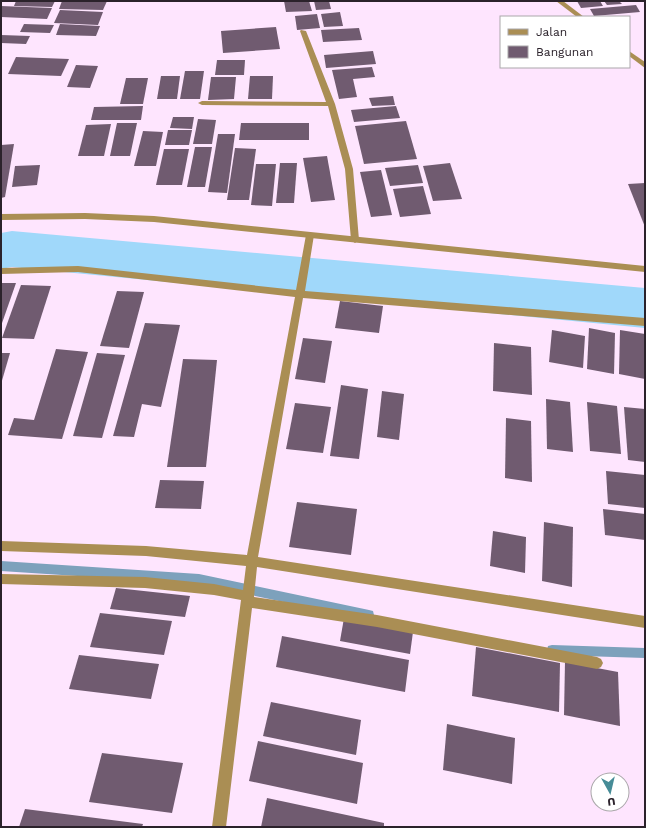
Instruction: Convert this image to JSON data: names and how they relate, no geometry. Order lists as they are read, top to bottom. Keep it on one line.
{"legend":["Jalan","Bangunan"],"north":"bottom"}
